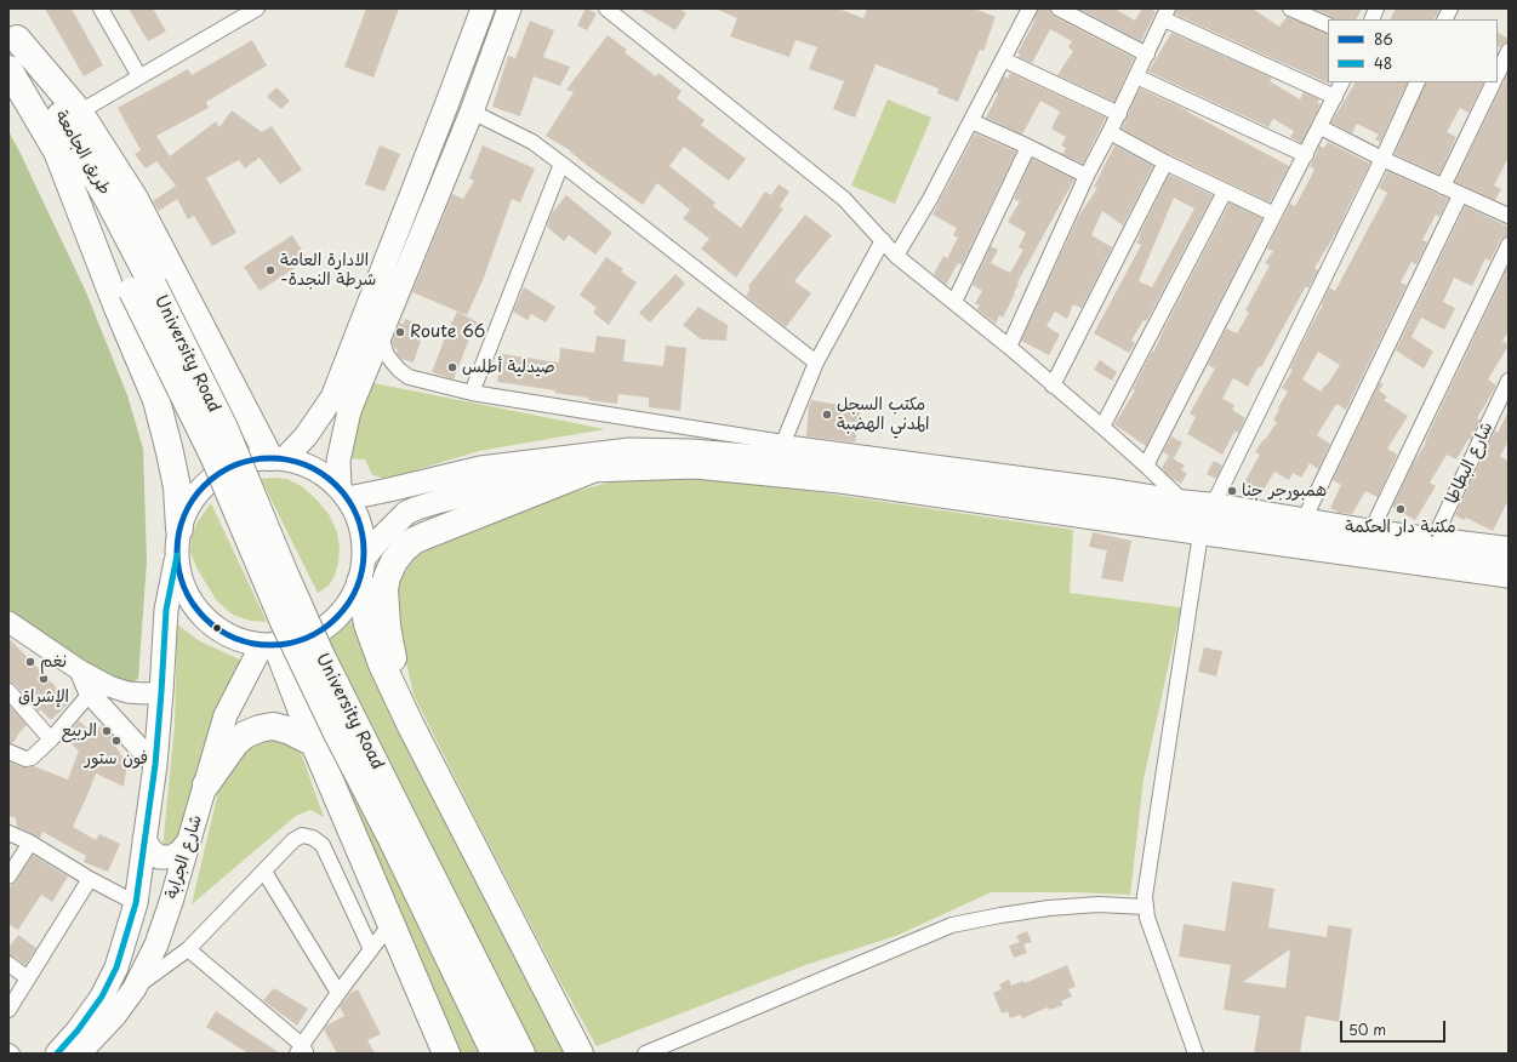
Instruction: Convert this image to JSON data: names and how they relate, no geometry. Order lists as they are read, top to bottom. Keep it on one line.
{"streets":{"highway":["طريق الجامعة","University Road"],"main road":["شارع الجرابة"],"street":["شارع البطاطا"]},"crossings":[["طريق الجامعة","University Road"]],"places":["الادارة العامة -شرطة النجدة","Route 66","صيدلية أطلس","مكتب السجل المدني الهضبة","همبورجر جنا","مكتبة دار الحكمة","نغم","الإشراق","الربيع","فون ستور"],"lines":["transit line 86","transit line 48"],"legend":["86","48"],"scale_bar":"50 m"}
